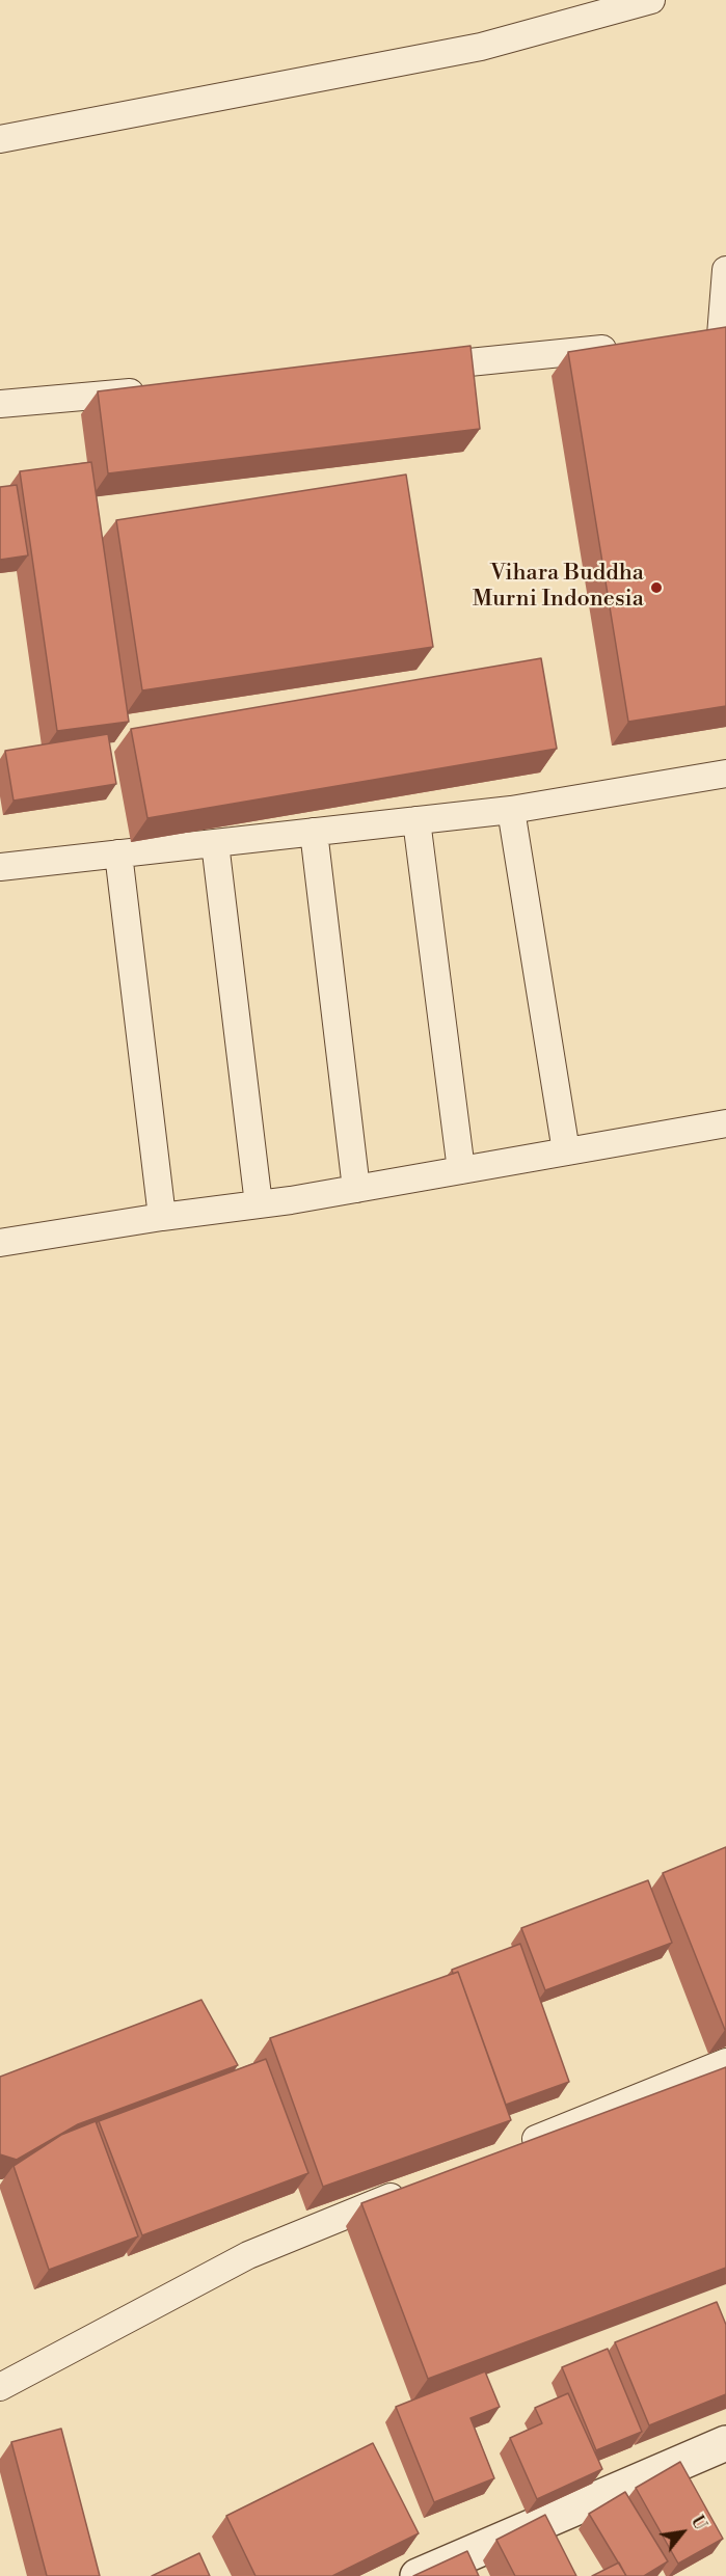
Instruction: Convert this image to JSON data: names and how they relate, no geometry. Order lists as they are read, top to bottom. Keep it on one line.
{"places":["Vihara Buddha Murni Indonesia"],"north":"top right"}
